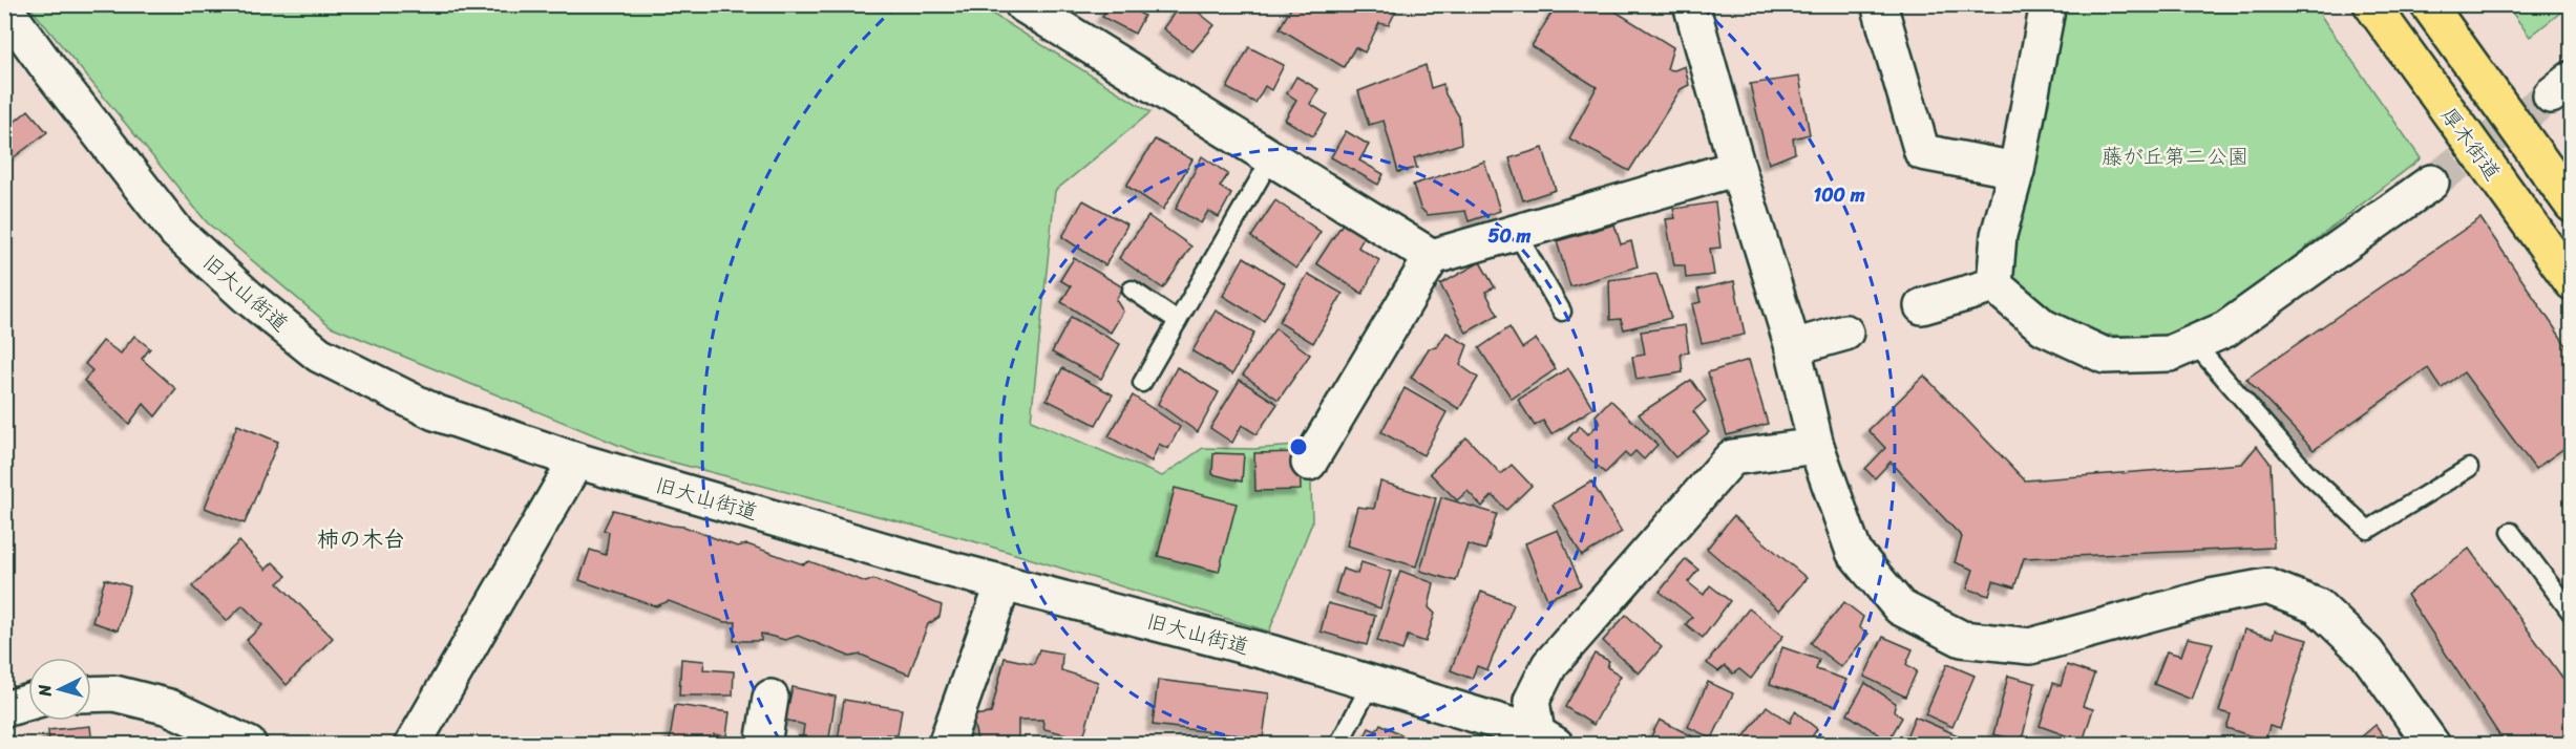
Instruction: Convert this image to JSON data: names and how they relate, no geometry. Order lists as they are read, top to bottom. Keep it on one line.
{"streets":{"highway":["厚木街道"],"street":["旧大山街道"]},"districts":["柿の木台"],"parks":["藤が丘第二公園"],"north":"left","rings":["100 m","50 m"]}
